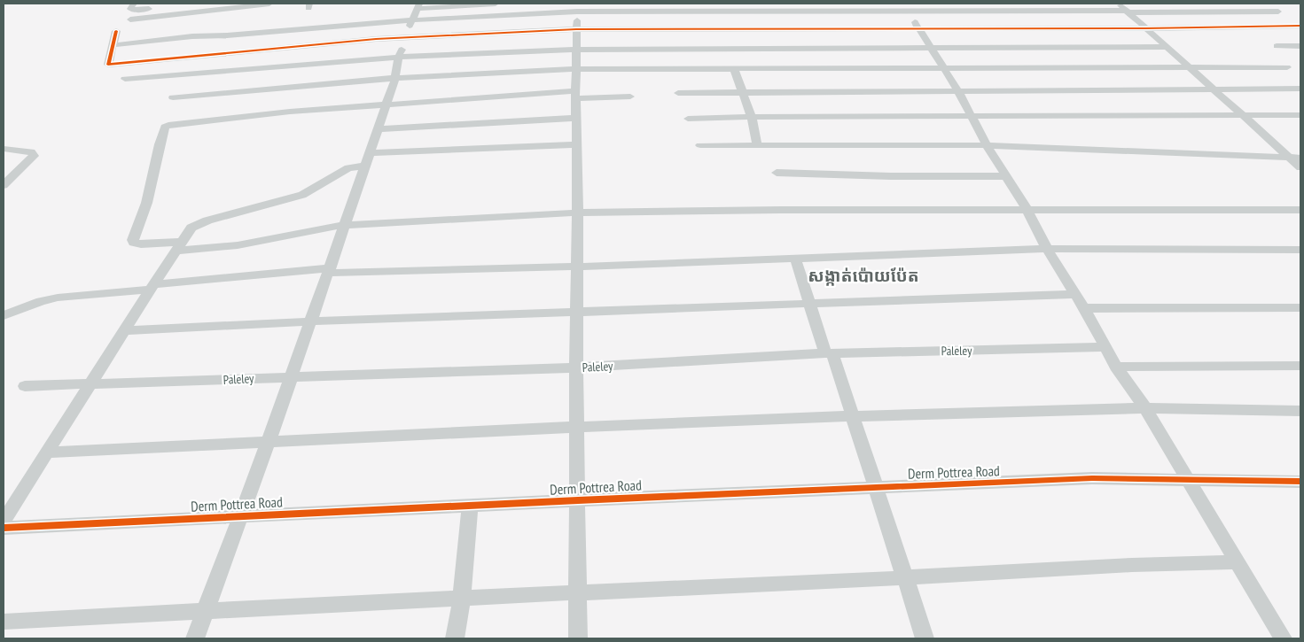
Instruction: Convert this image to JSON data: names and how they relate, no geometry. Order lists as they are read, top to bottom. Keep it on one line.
{"streets":{"street":["Paleley","Derm Pottrea Road"]},"districts":["សង្កាត់ប៉ោយប៉ែត"]}
